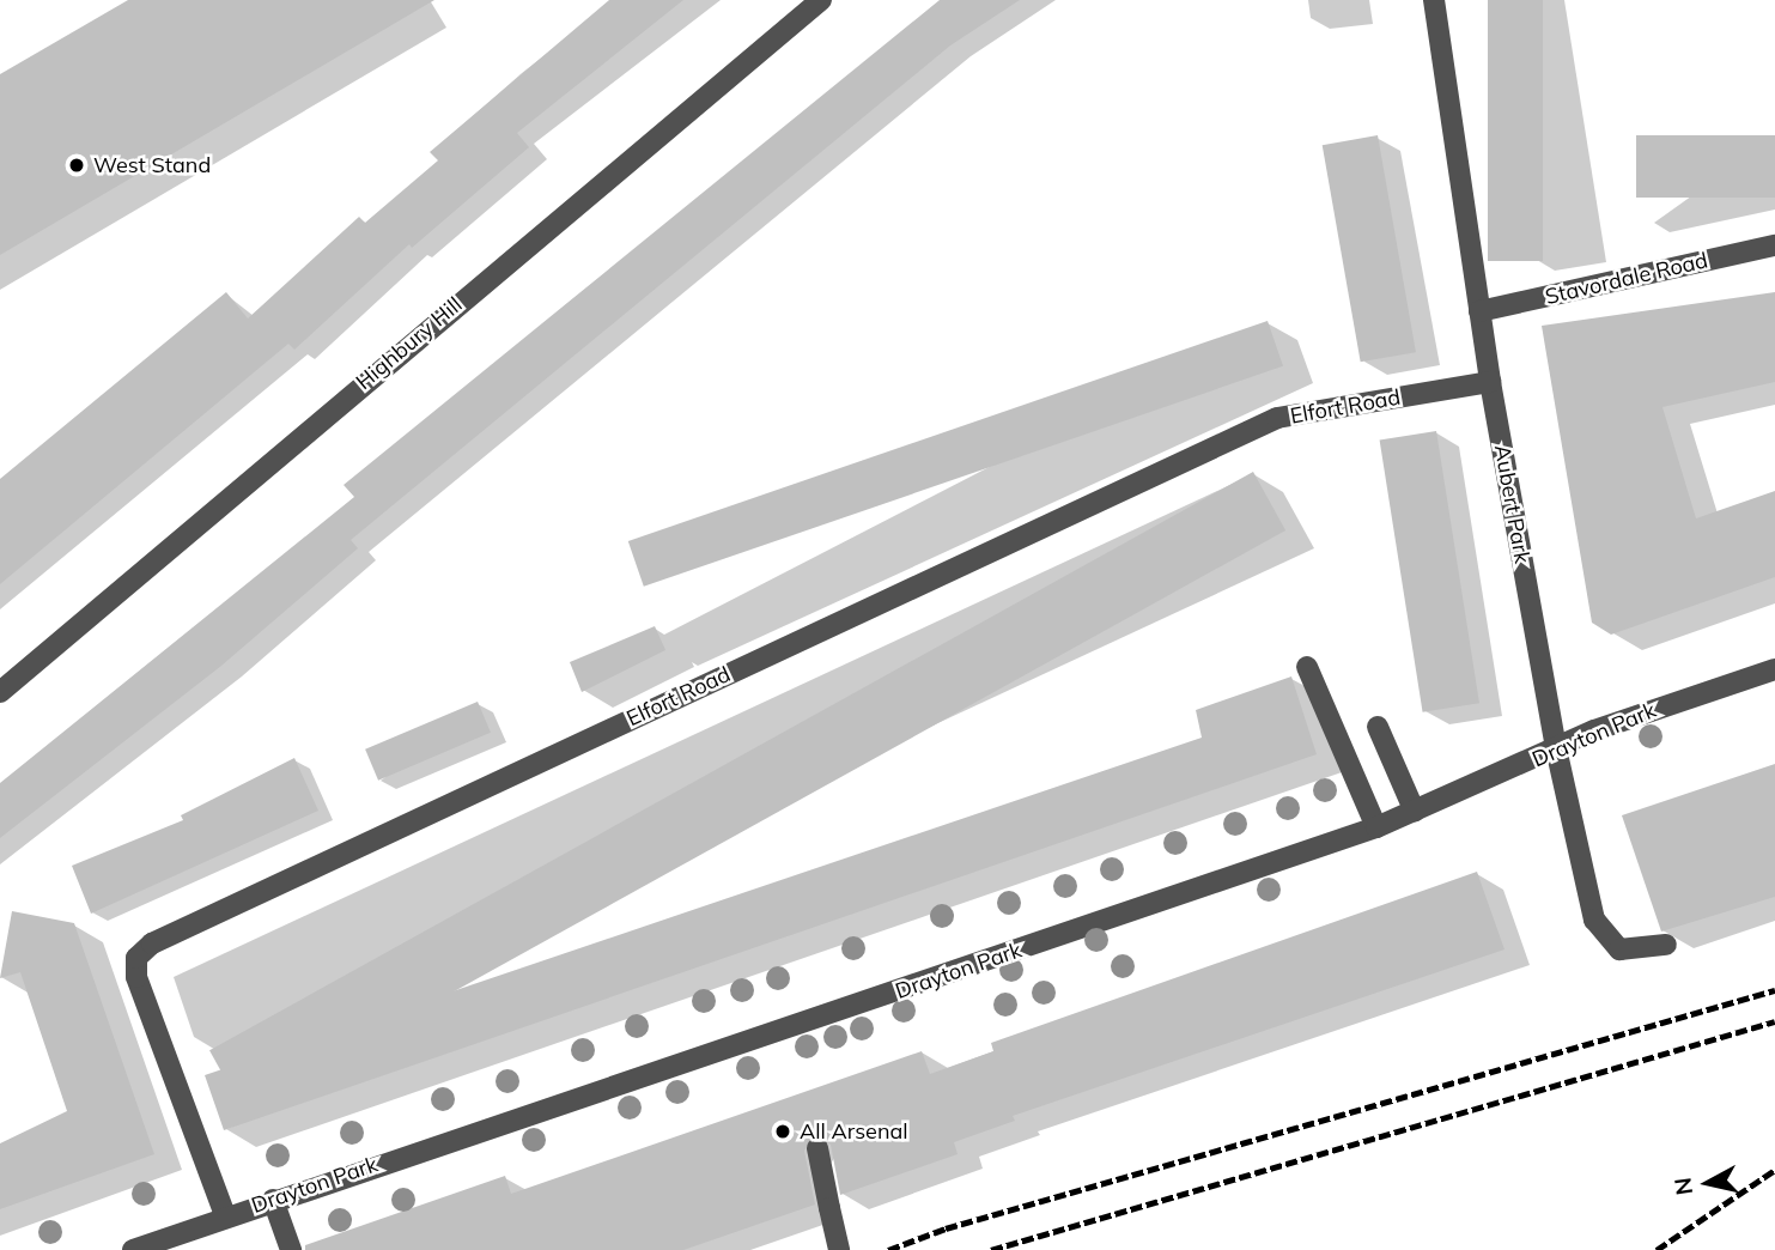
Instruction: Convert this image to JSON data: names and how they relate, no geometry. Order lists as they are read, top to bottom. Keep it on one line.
{"streets":{"street":["Stavordale Road","Highbury Hill","Elfort Road","Aubert Park","Drayton Park"]},"crossings":[["Stavordale Road","Aubert Park"],["Elfort Road","Aubert Park"],["Elfort Road","Drayton Park"],["Aubert Park","Drayton Park"]],"places":["West Stand","All Arsenal"],"north":"left"}
